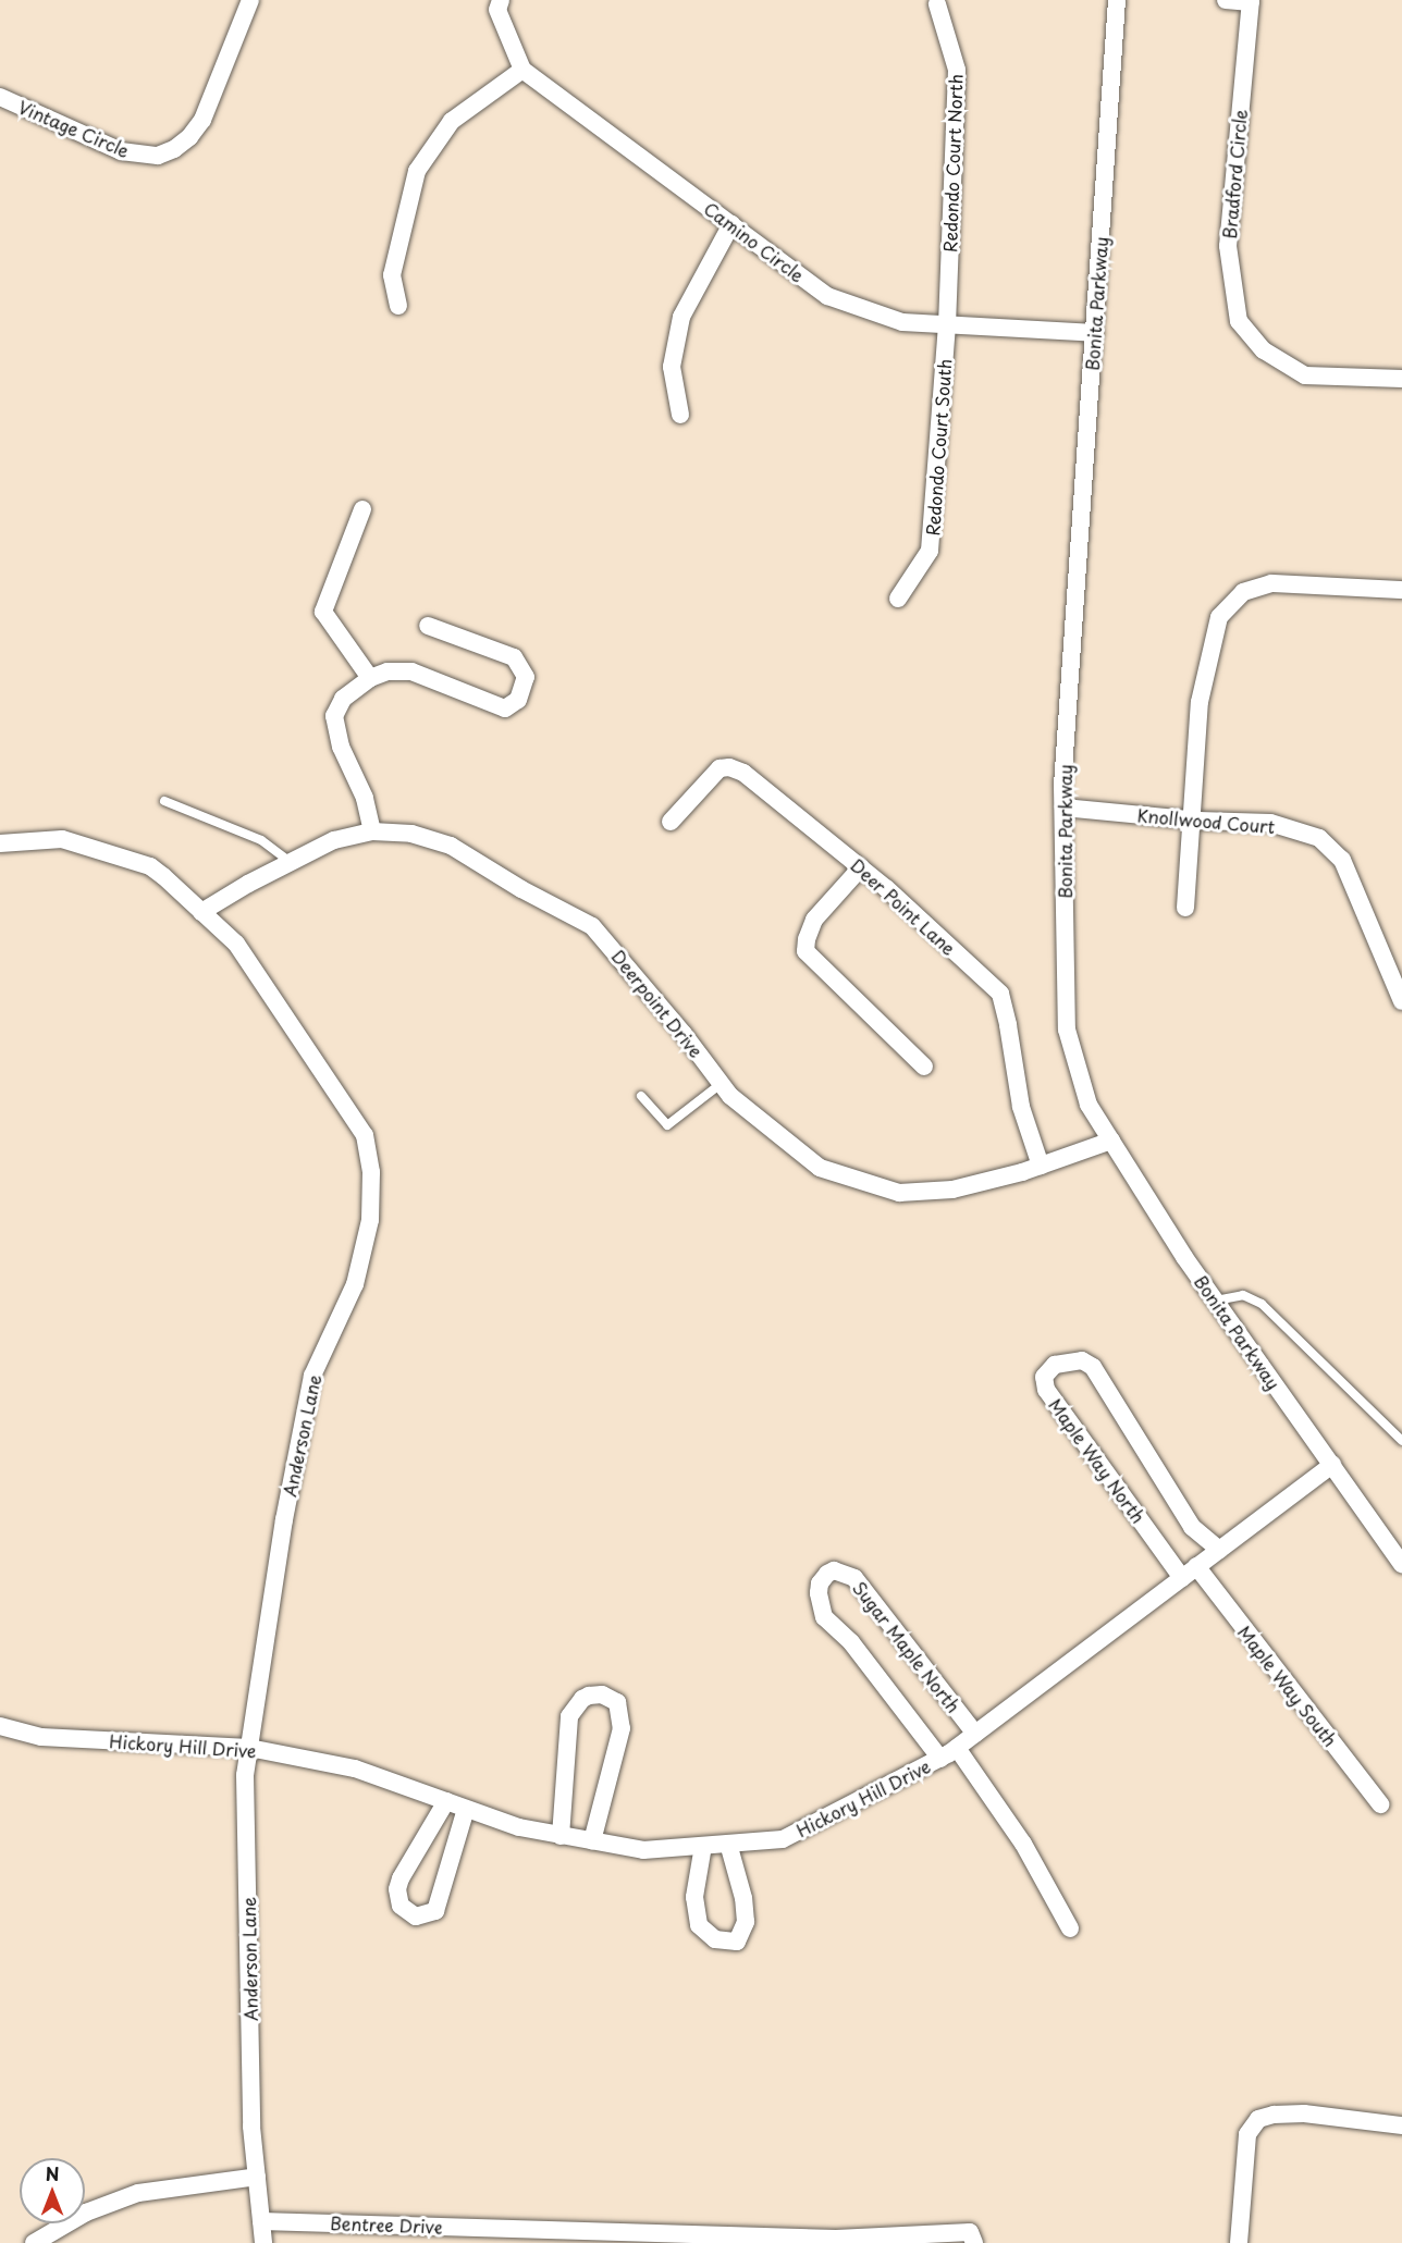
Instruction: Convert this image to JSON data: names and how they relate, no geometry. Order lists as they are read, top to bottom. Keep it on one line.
{"streets":{"street":["Vintage Circle","Redondo Court North","Bradford Circle","Camino Circle","Bonita Parkway","Redondo Court South","Knollwood Court","Deer Point Lane","Deerpoint Drive","Anderson Lane","Maple Way North","Sugar Maple North","Maple Way South","Hickory Hill Drive","Bentree Drive"]},"crossings":[["Redondo Court North","Camino Circle"],["Redondo Court North","Redondo Court South"],["Camino Circle","Bonita Parkway"],["Camino Circle","Redondo Court South"],["Bonita Parkway","Knollwood Court"],["Bonita Parkway","Deerpoint Drive"],["Bonita Parkway","Hickory Hill Drive"],["Deer Point Lane","Deerpoint Drive"],["Deerpoint Drive","Anderson Lane"],["Anderson Lane","Hickory Hill Drive"],["Anderson Lane","Bentree Drive"],["Maple Way North","Hickory Hill Drive"],["Sugar Maple North","Hickory Hill Drive"],["Maple Way South","Hickory Hill Drive"]],"north":"top"}
